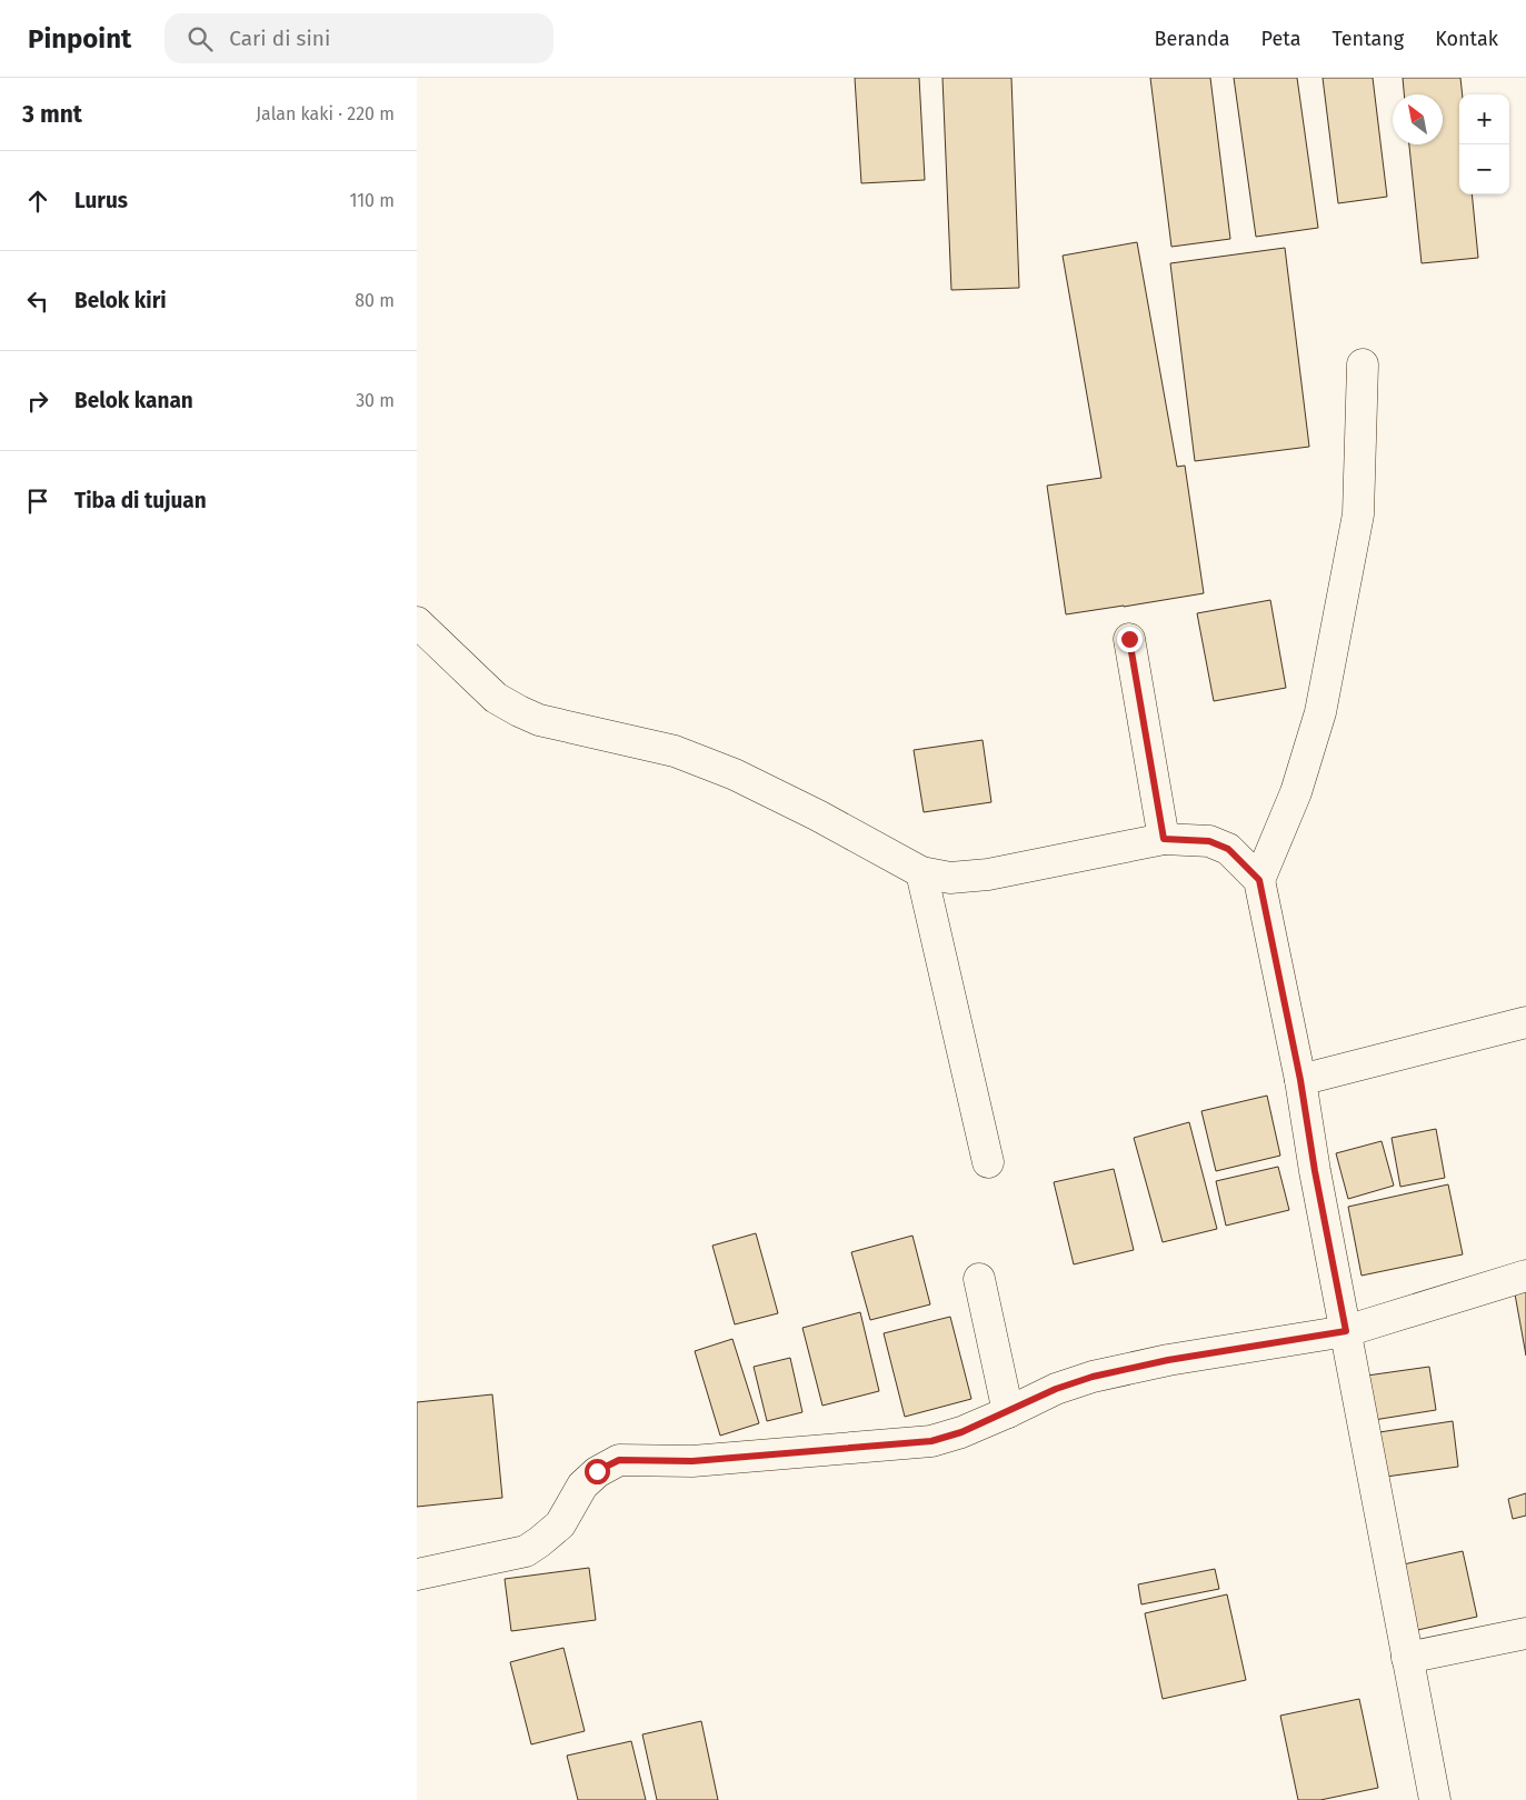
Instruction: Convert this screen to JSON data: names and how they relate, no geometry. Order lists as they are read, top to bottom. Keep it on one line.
{"north":"top left","page":{"header":"Pinpoint","search":"Cari di sini","nav":["Beranda","Peta","Tentang","Kontak"],"heading":["3 mnt","Jalan kaki · 220 m"],"map_buttons":["+","−"],"list":[["Lurus","110 m"],["Belok kiri","80 m"],["Belok kanan","30 m"],"Tiba di tujuan"]}}
